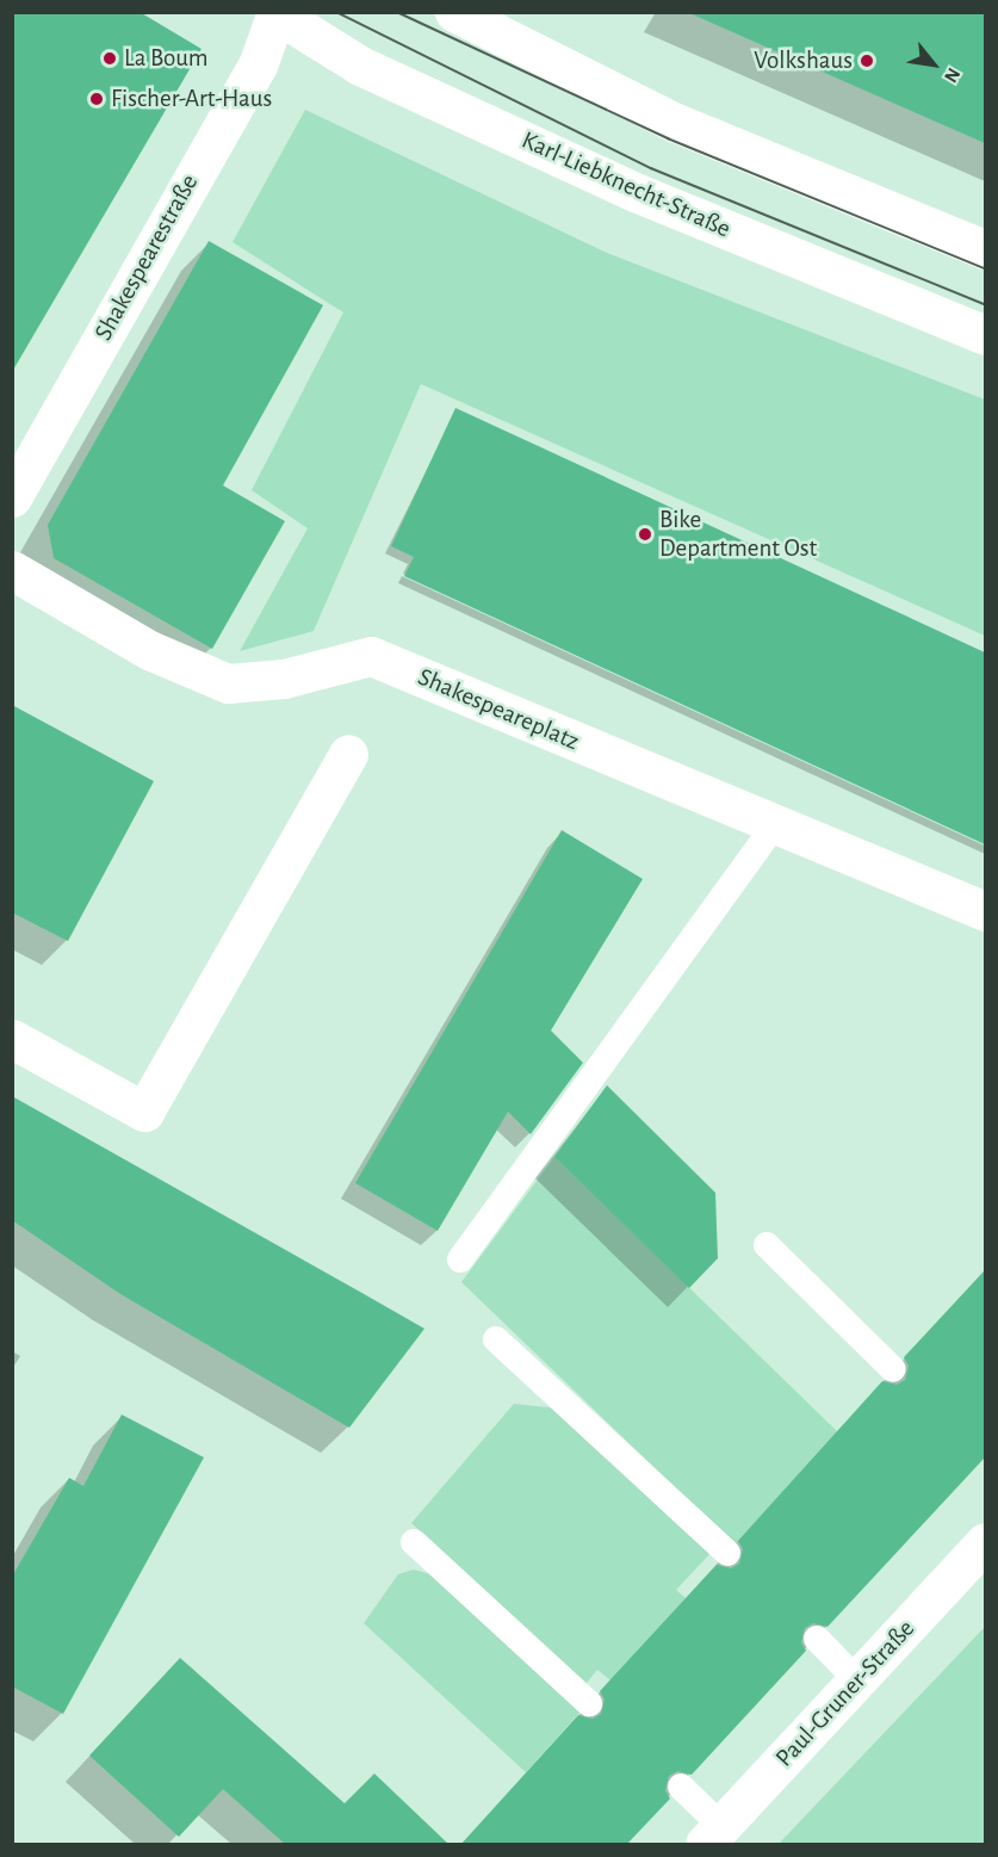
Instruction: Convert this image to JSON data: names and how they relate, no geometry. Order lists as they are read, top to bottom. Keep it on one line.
{"streets":{"street":["Karl-Liebknecht-Straße","Shakespearestraße","Shakespeareplatz","Paul-Gruner-Straße"]},"crossings":[["Karl-Liebknecht-Straße","Shakespearestraße"]],"places":["La Boum","Volkshaus","Fischer-Art-Haus","Bike Department Ost"],"north":"bottom right"}
